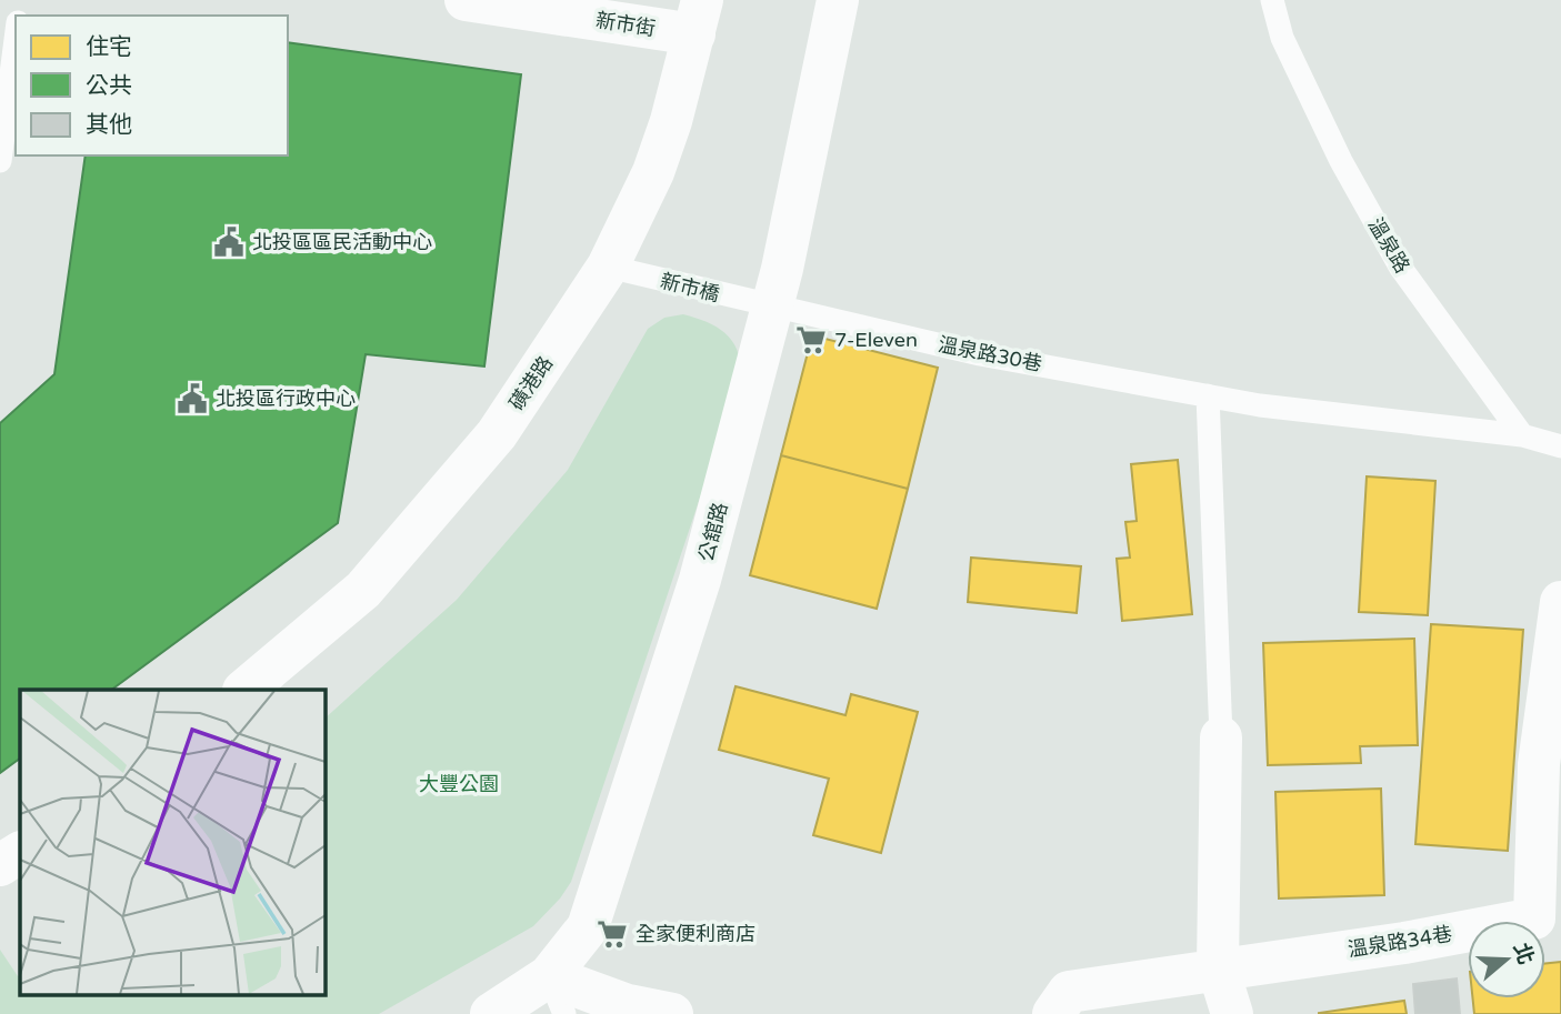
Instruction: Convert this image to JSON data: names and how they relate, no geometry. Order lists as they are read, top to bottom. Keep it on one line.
{"streets":{"street":["新市街","磺港路","公舘路","溫泉路34巷"],"lane":["溫泉路","新市橋","溫泉路30巷"]},"crossings":[["新市街","磺港路"],["溫泉路","溫泉路30巷"],["新市橋","溫泉路30巷"],["新市橋","磺港路"],["新市橋","公舘路"],["溫泉路30巷","公舘路"]],"parks":["大豐公園"],"places":{"public building":["北投區區民活動中心","北投區行政中心"],"supermarket":["7-Eleven","全家便利商店"]},"legend":["住宅","公共","其他"],"north":"right"}
